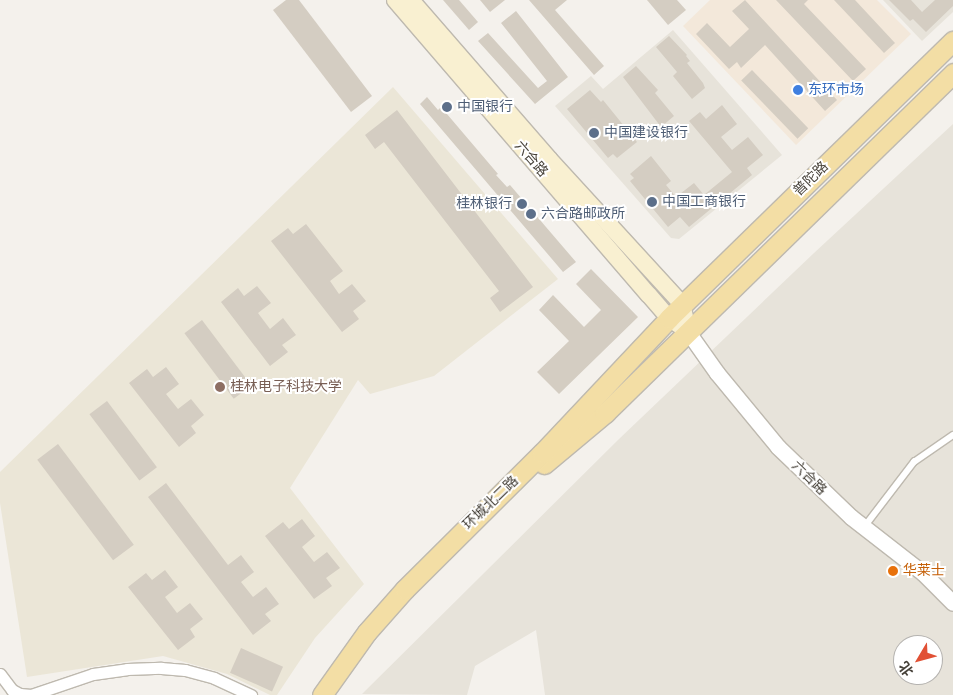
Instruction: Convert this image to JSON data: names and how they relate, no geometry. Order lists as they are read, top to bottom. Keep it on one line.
{"streets":{"main road":["六合路","普陀路","环城北二路"]},"crossings":[["六合路","普陀路"],["六合路","环城北二路"],["普陀路","环城北二路"]],"places":["东环市场","中国银行","中国建设银行","中国工商银行","桂林银行","六合路邮政所","桂林电子科技大学","华莱士"],"north":"bottom left"}
